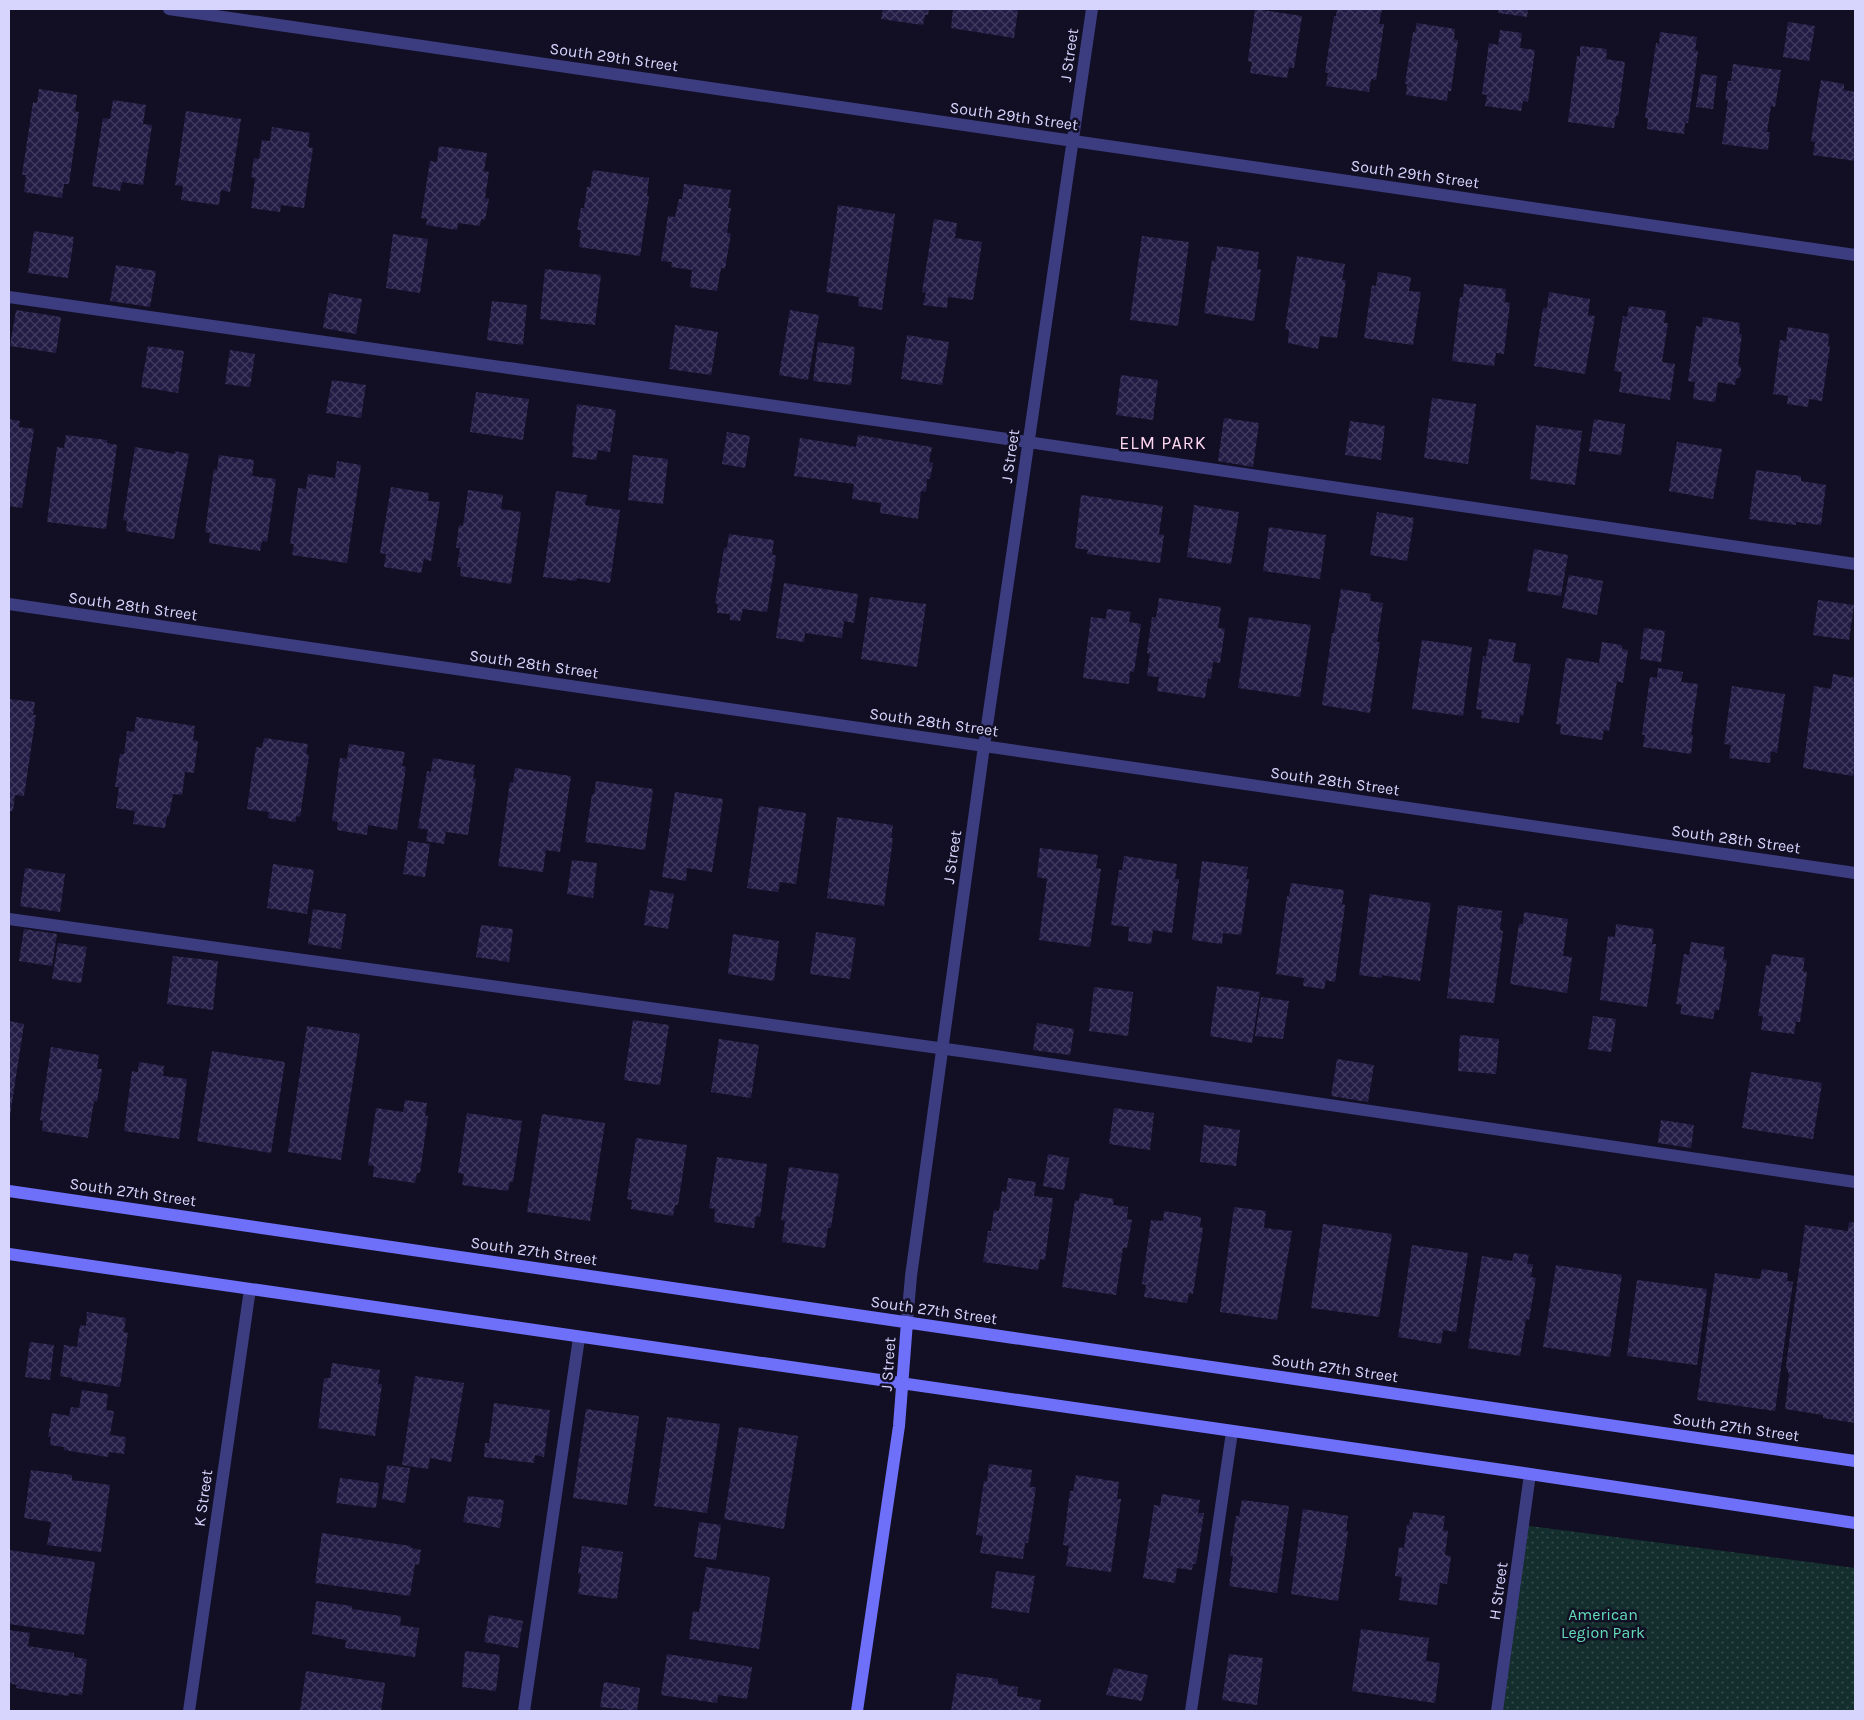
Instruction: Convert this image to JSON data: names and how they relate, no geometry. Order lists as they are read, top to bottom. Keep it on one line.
{"streets":{"main road":["J Street","South 27th Street"],"street":["South 29th Street","South 28th Street","K Street","H Street"]},"crossings":[["J Street","South 29th Street"],["J Street","South 28th Street"],["J Street","South 27th Street"]],"districts":["ELM PARK"],"parks":["American Legion Park"]}
